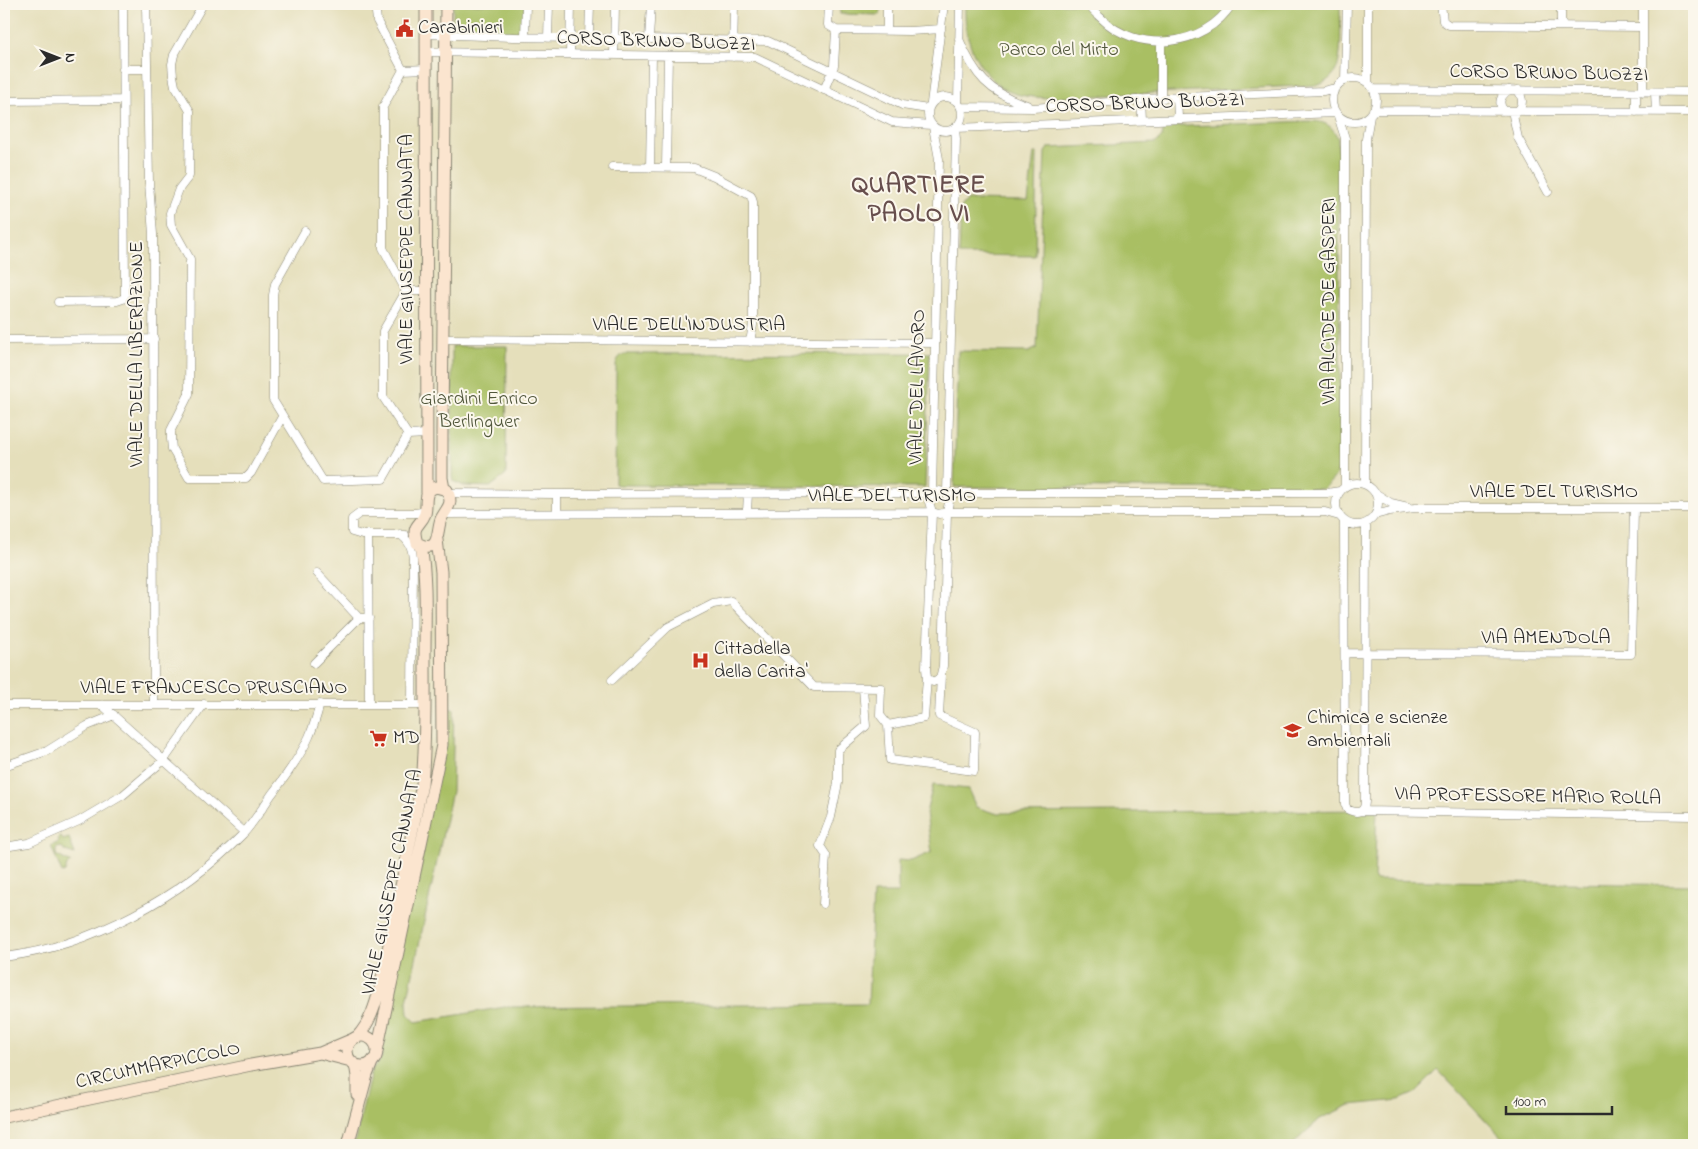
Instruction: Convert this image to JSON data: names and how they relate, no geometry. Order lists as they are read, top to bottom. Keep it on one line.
{"streets":{"street":["CORSO BRUNO BUOZZI","VIALE GIUSEPPE CANNATA","VIA ALCIDE DE GASPERI","VIALE DELL'INDUSTRIA","VIALE DELLA LIBERAZIONE","VIALE DEL LAVORO","VIALE DEL TURISMO","VIA AMENDOLA","VIALE FRANCESCO PRUSCIANO","VIA PROFESSORE MARIO ROLLA","CIRCUMMARPICCOLO"]},"crossings":[["CORSO BRUNO BUOZZI","VIALE GIUSEPPE CANNATA"],["CORSO BRUNO BUOZZI","VIA ALCIDE DE GASPERI"],["CORSO BRUNO BUOZZI","VIALE DEL LAVORO"],["VIALE GIUSEPPE CANNATA","VIALE DELL'INDUSTRIA"],["VIALE GIUSEPPE CANNATA","VIALE DEL TURISMO"],["VIALE GIUSEPPE CANNATA","VIALE FRANCESCO PRUSCIANO"],["VIALE GIUSEPPE CANNATA","CIRCUMMARPICCOLO"],["VIA ALCIDE DE GASPERI","VIALE DEL TURISMO"],["VIALE DELL'INDUSTRIA","VIALE DEL LAVORO"],["VIALE DELLA LIBERAZIONE","VIALE FRANCESCO PRUSCIANO"],["VIALE DEL LAVORO","VIALE DEL TURISMO"],["VIALE DEL TURISMO","VIA AMENDOLA"]],"districts":["QUARTIERE PAOLO VI"],"parks":["Parco del Mirto","Giardini Enrico Berlinguer"],"places":{"public building":["Carabinieri"],"hospital":["Cittadella della Carita'"],"school or university":["Chimica e scienze ambientali"],"supermarket":["MD"]},"scale_bar":"100 m","north":"right"}
